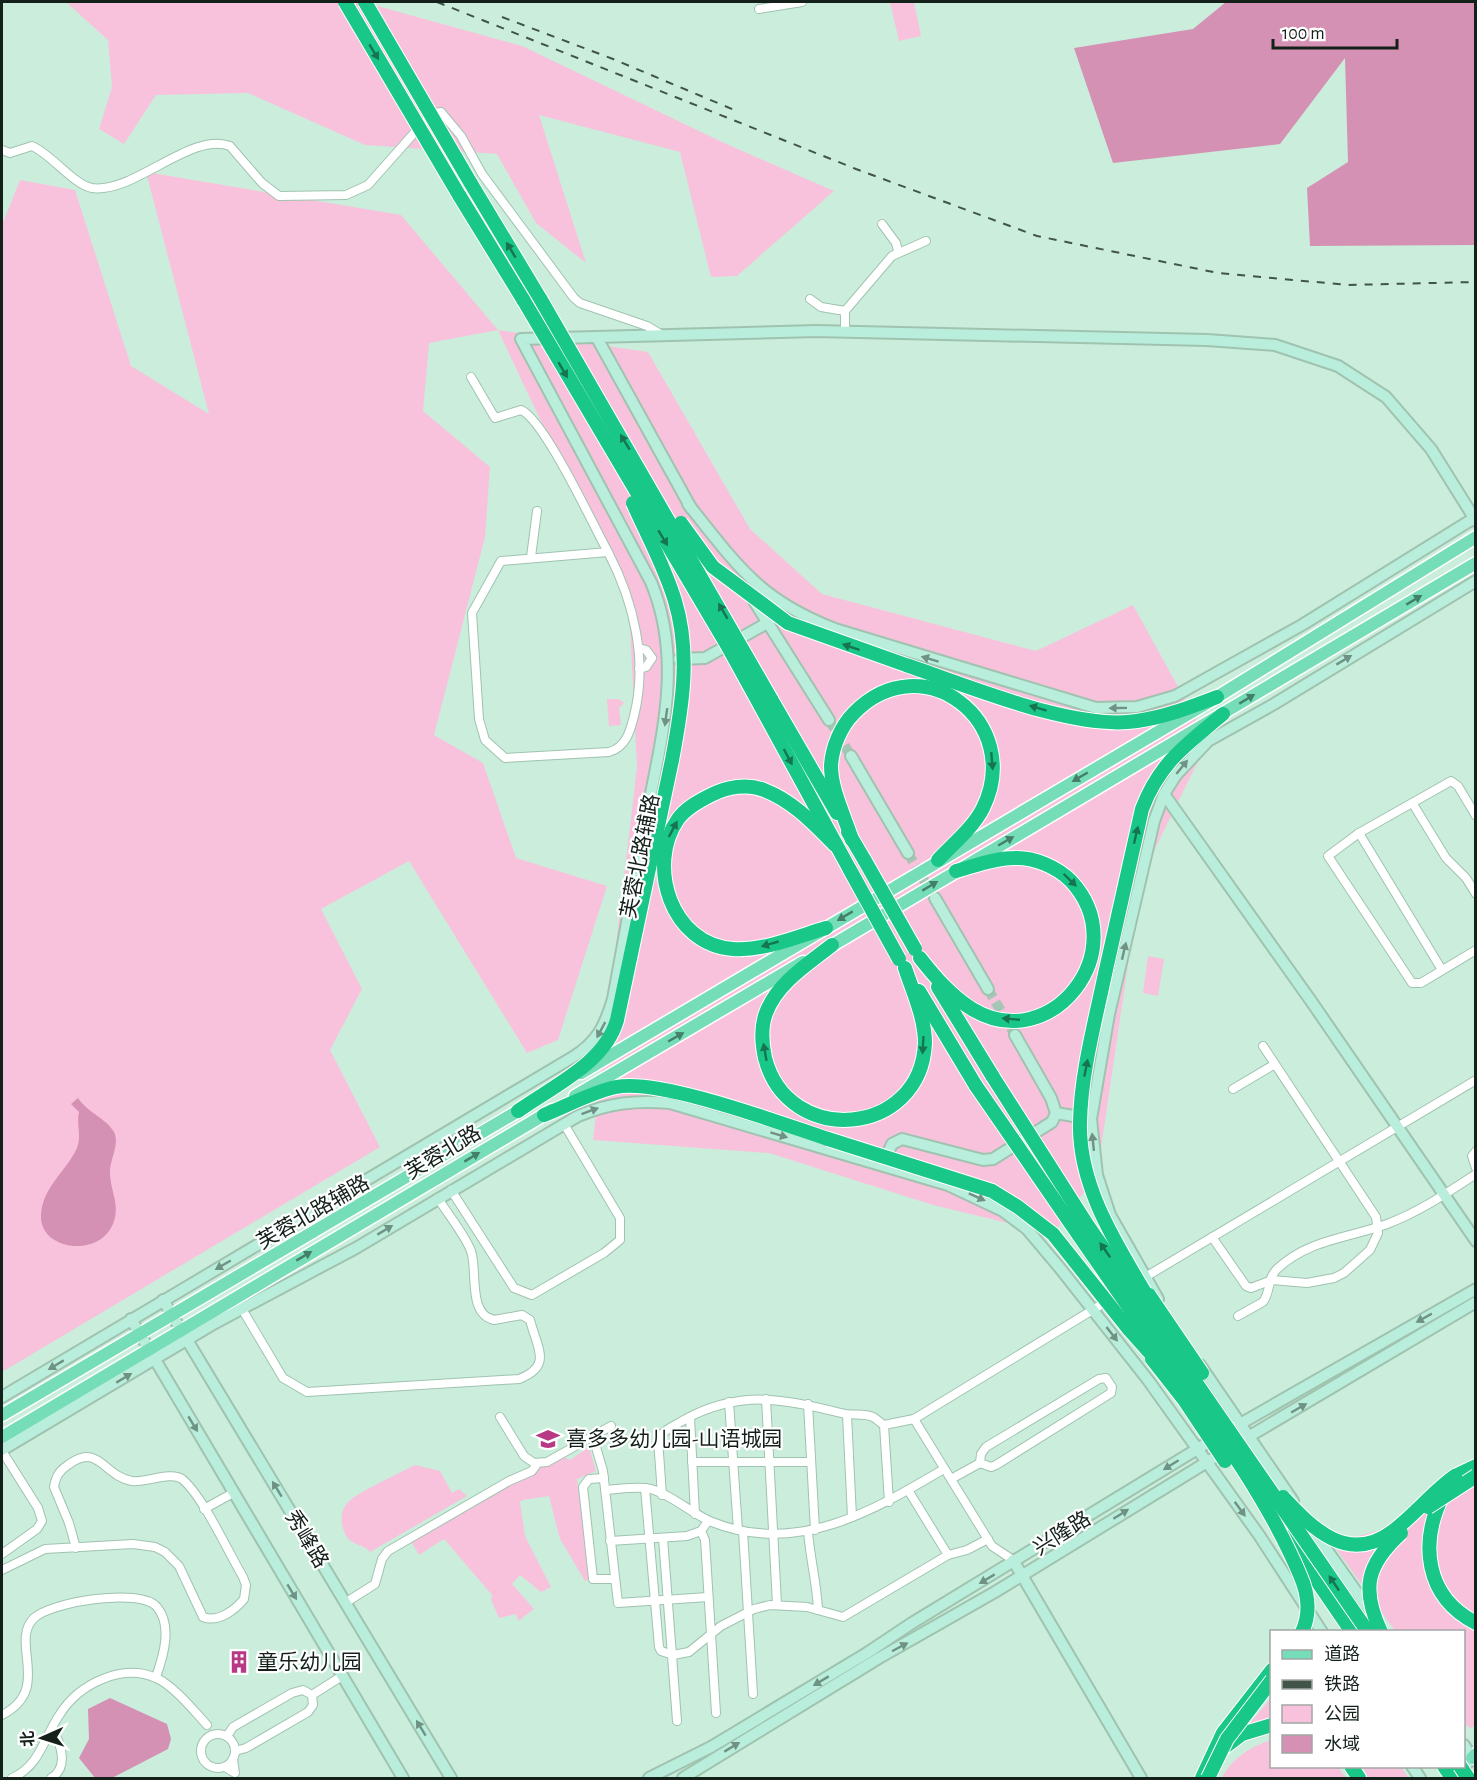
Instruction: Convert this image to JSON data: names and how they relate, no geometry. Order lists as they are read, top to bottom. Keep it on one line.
{"streets":{"main road":["芙蓉北路"],"street":["芙蓉北路辅路","兴隆路","秀峰路"]},"crossings":[["芙蓉北路辅路","秀峰路"],["芙蓉北路","秀峰路"]],"places":{"school or university":["喜多多幼儿园-山语城园"],"building":["童乐幼儿园"]},"legend":["道路","铁路","公园","水域"],"scale_bar":"100 m","north":"left"}
